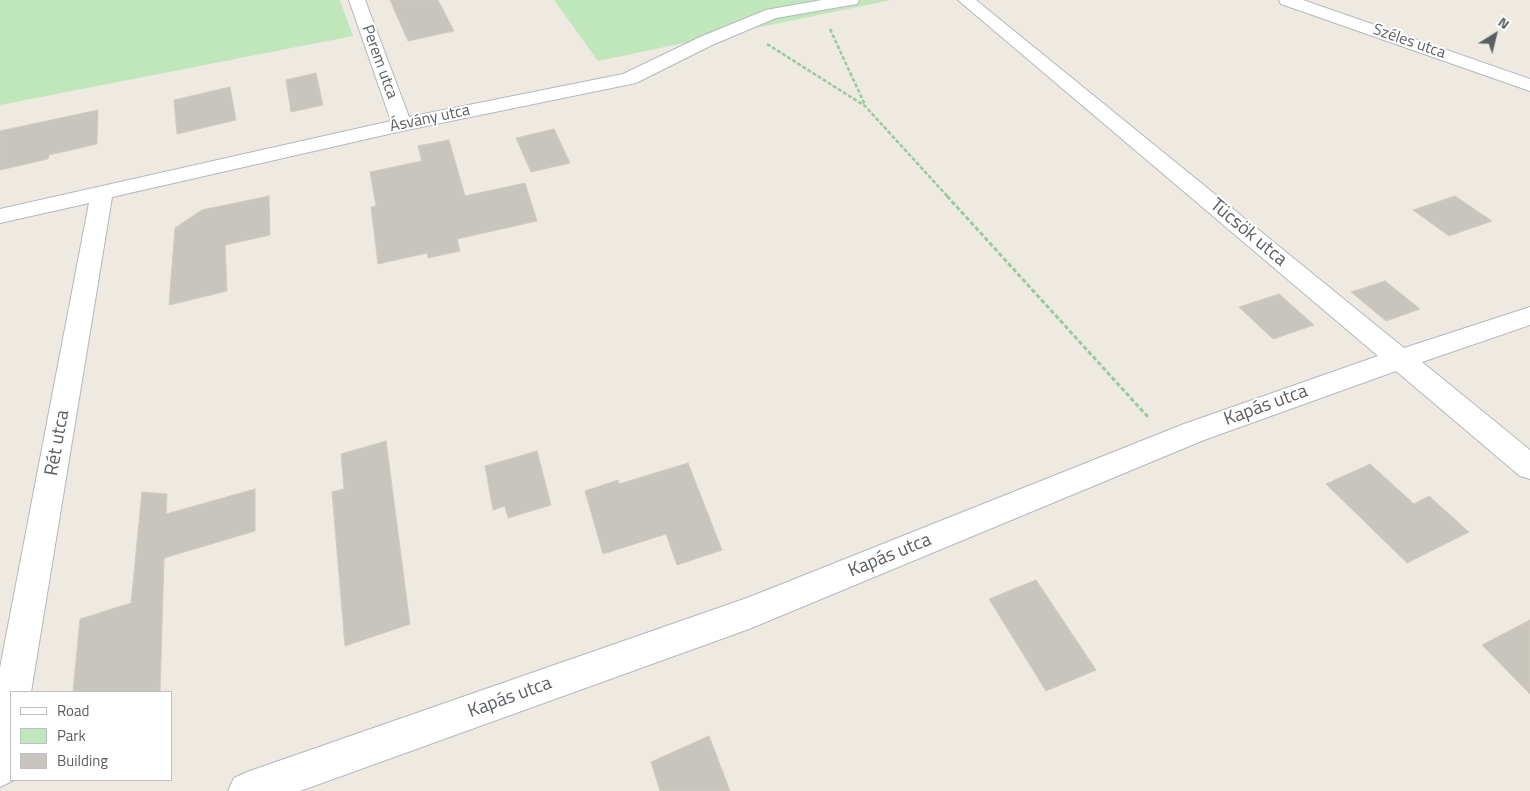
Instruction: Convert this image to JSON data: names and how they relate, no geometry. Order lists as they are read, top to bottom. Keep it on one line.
{"streets":{"street":["Széles utca","Perem utca","Ásvány utca","Tücsök utca","Kapás utca","Rét utca"]},"crossings":[["Perem utca","Ásvány utca"],["Ásvány utca","Rét utca"],["Tücsök utca","Kapás utca"]],"legend":["Road","Park","Building"],"north":"top right"}
